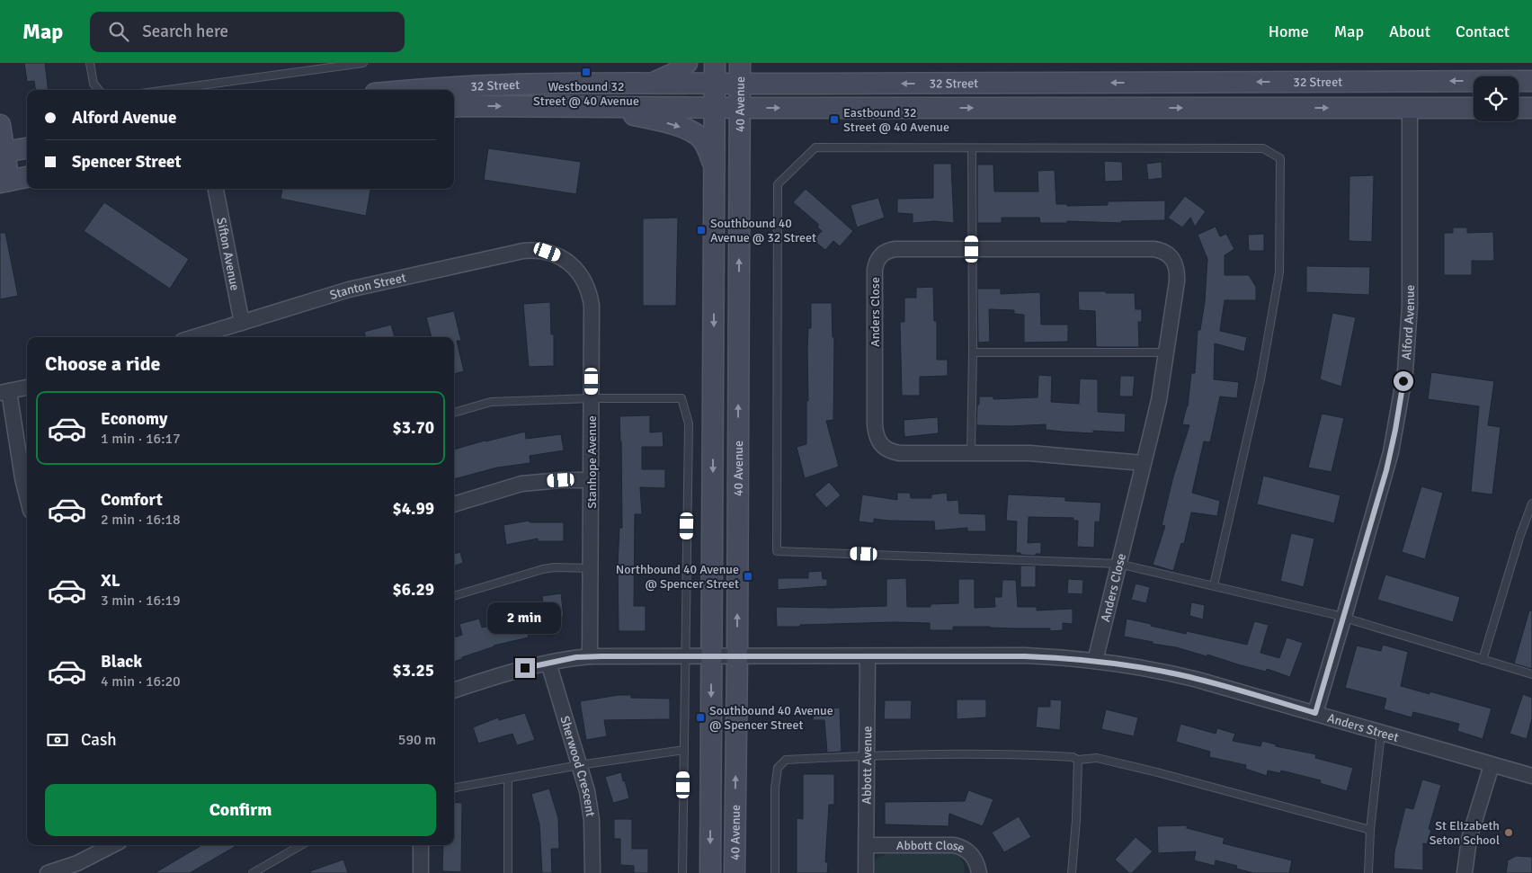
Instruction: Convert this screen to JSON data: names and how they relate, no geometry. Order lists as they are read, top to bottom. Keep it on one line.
{"streets":{"main road":["32 Street","40 Avenue","Alford Avenue"],"street":["Sifton Avenue","Stanton Street","Anders Close","Stanhope Avenue","Anders Street","Abbott Avenue","Sherwood Crescent","Abbott Close"]},"crossings":[["32 Street","40 Avenue"],["32 Street","Alford Avenue"],["40 Avenue","Anders Street"],["Sifton Avenue","Stanton Street"],["Stanton Street","Stanhope Avenue"],["Anders Close","Anders Street"],["Alford Avenue","Anders Street"],["Stanhope Avenue","Anders Street"],["Anders Street","Abbott Avenue"],["Anders Street","Sherwood Crescent"],["Abbott Avenue","Abbott Close"]],"places":{"transit":["Westbound 32 Street @ 40 Avenue","Eastbound 32 Street @ 40 Avenue","Southbound 40 Avenue @ 32 Street","Northbound 40 Avenue @ Spencer Street","Southbound 40 Avenue @ Spencer Street"],"other":["St Elizabeth Seton School"]},"page":{"header":"Map","search":"Search here","nav":["Home","Map","About","Contact"],"banner":["Alford Avenue","Spencer Street"],"heading":"Choose a ride","list":[{"name":"Economy","note":"1 min · 16:17","value":"$3.70"},{"name":"Comfort","note":"2 min · 16:18","value":"$4.99"},{"name":"XL","note":"3 min · 16:19","value":"$6.29"},{"name":"Black","note":"4 min · 16:20","value":"$3.25"}],"bubble":"2 min","pay":["Cash","590 m"],"buttons":"Confirm"}}
